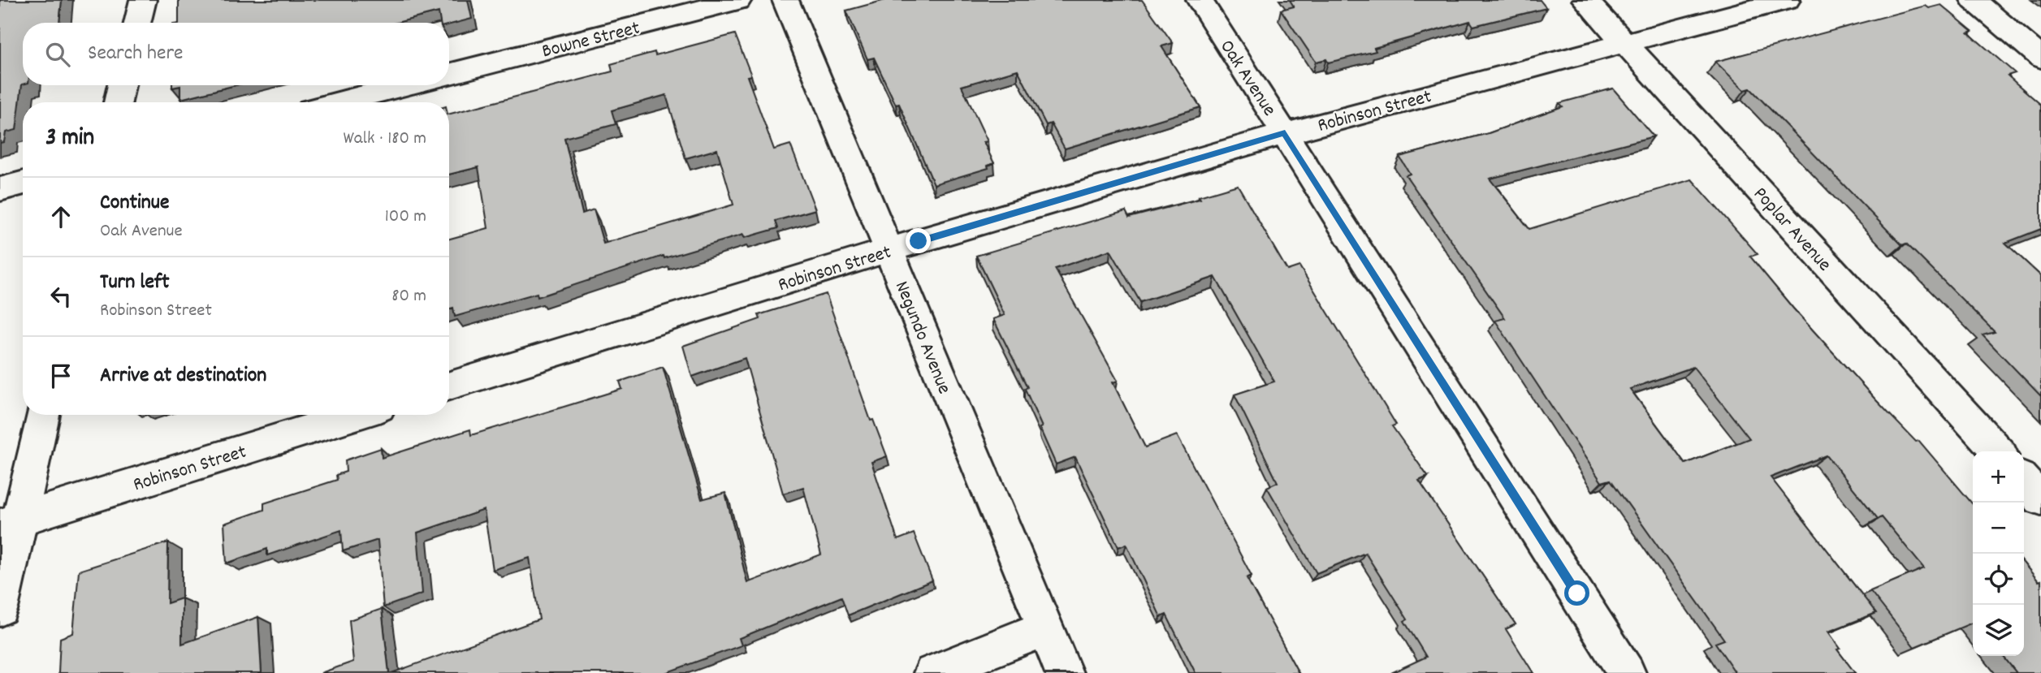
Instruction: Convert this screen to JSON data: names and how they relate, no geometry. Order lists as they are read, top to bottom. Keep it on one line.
{"streets":{"street":["Bowne Street","Oak Avenue","Robinson Street","Poplar Avenue","Negundo Avenue"]},"crossings":[["Oak Avenue","Robinson Street"],["Robinson Street","Poplar Avenue"],["Robinson Street","Negundo Avenue"]],"page":{"search":"Search here","heading":["3 min","Walk · 180 m"],"list":[["Continue","Oak Avenue","100 m"],["Turn left","Robinson Street","80 m"],"Arrive at destination"],"map_buttons":["+","−"]}}
